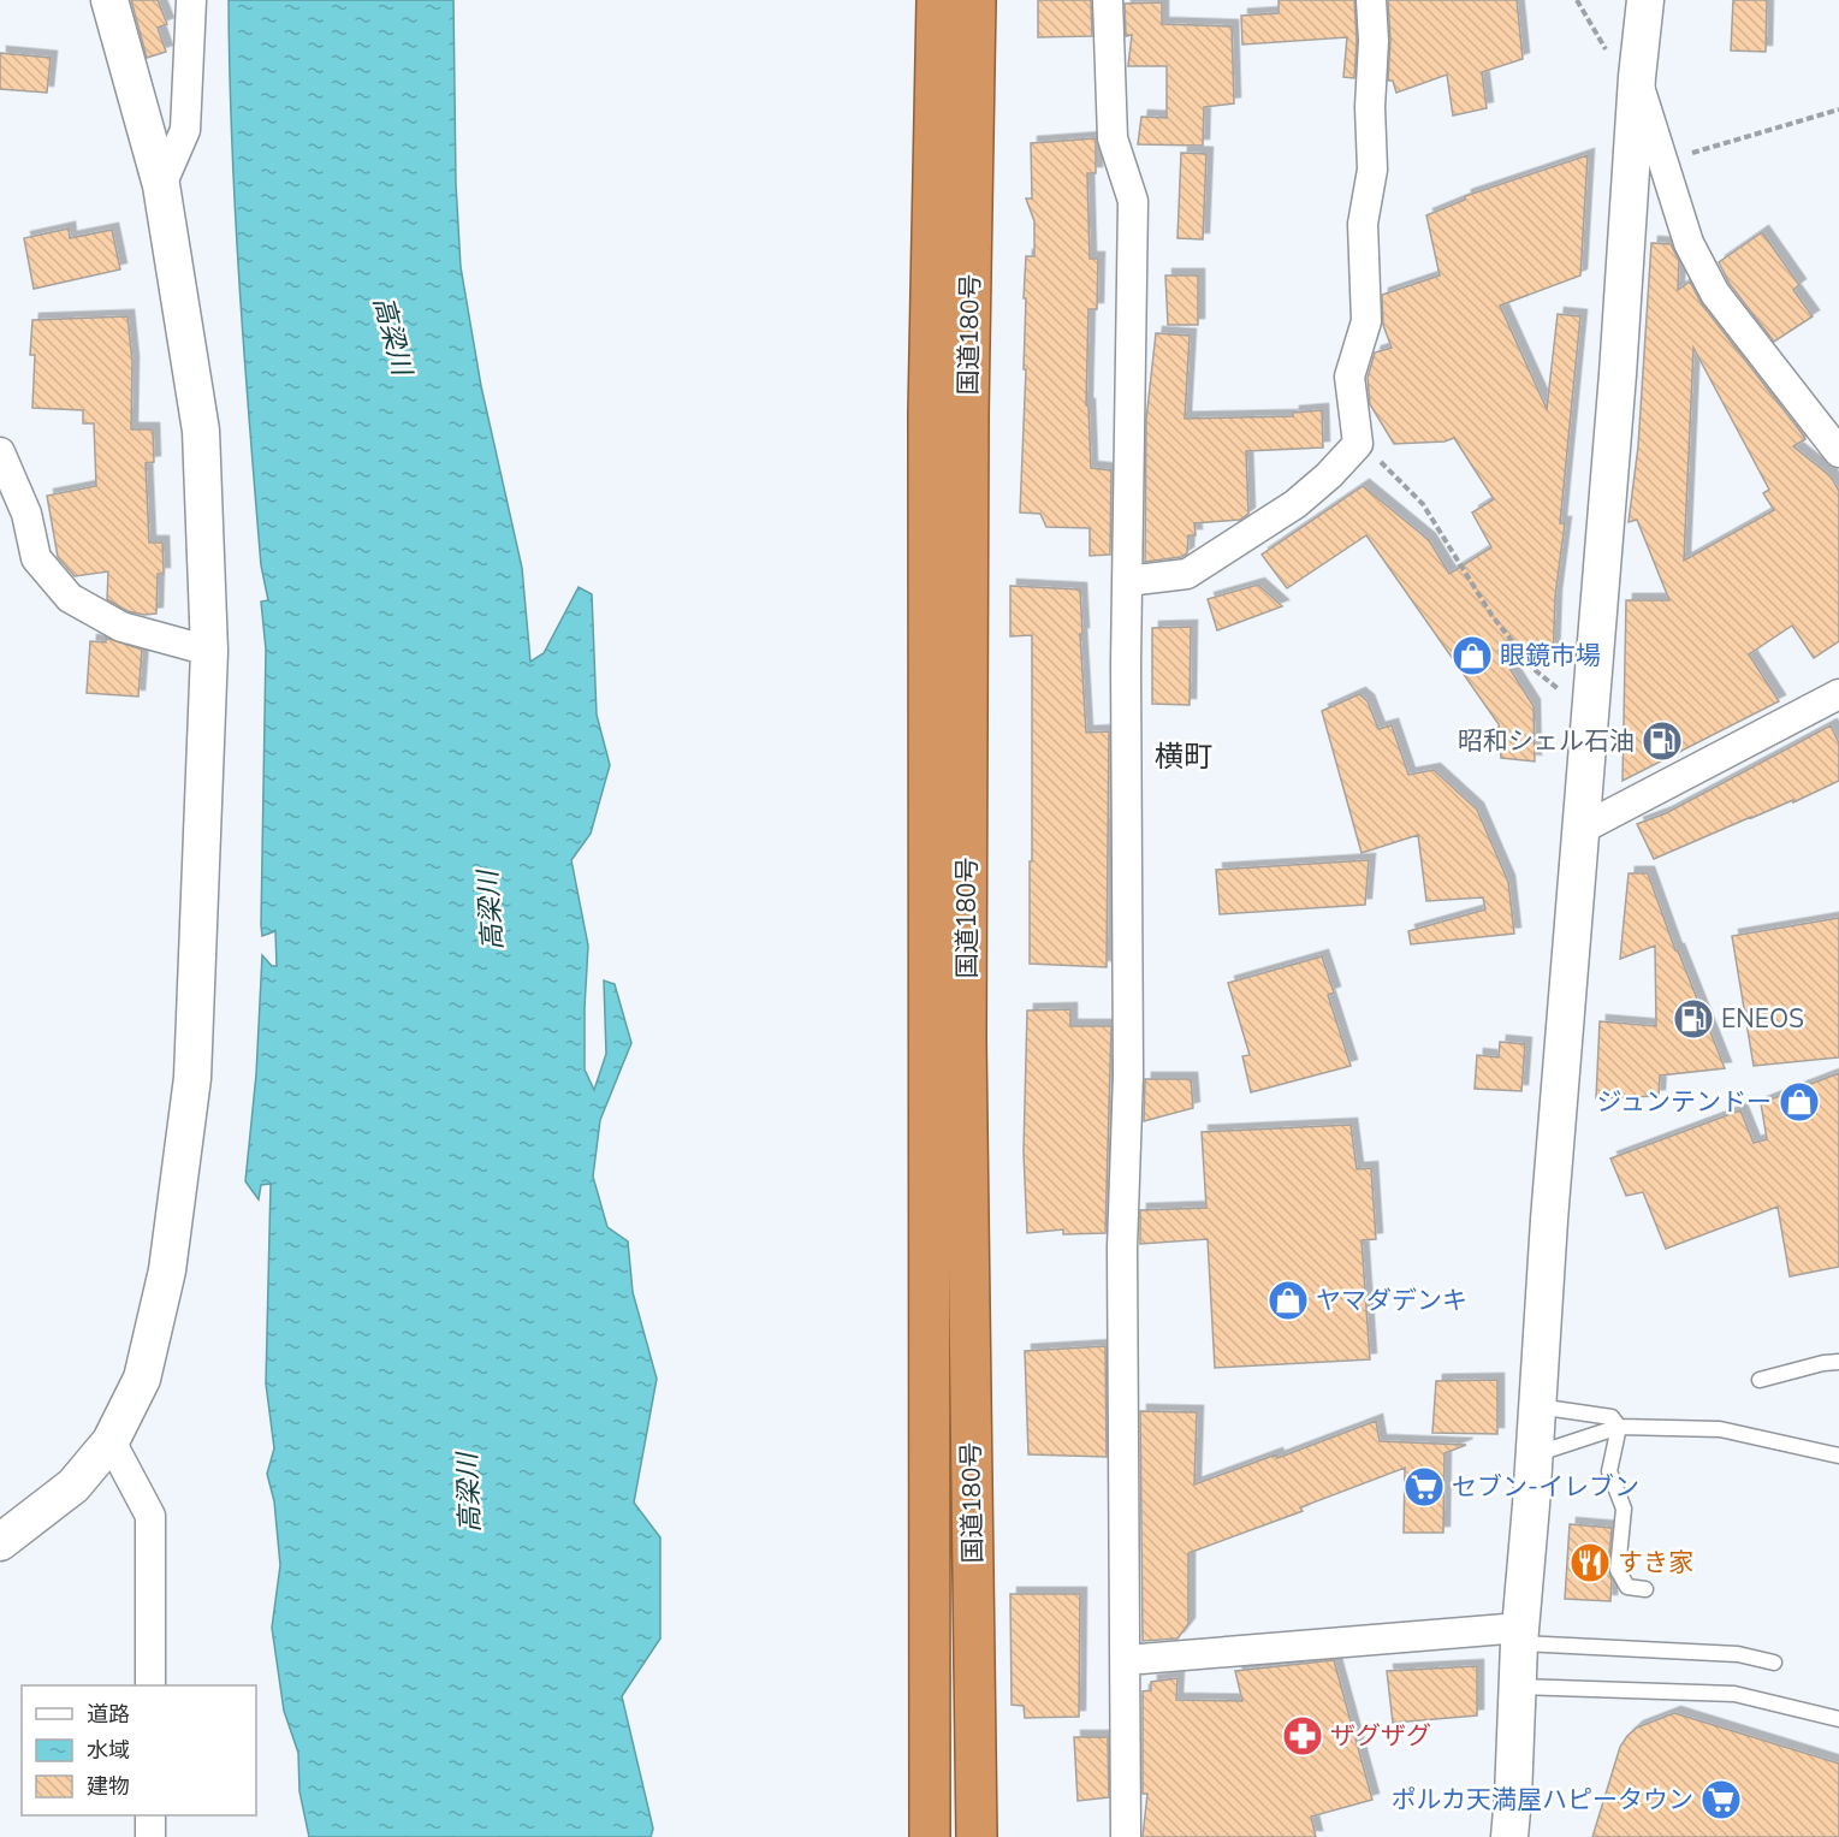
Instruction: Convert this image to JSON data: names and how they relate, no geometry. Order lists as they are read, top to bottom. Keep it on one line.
{"streets":{"highway":["国道180号"]},"districts":["横町"],"water":["高梁川"],"places":{"shop":["眼鏡市場","ジュンテンドー","ヤマダデンキ"],"fuel station":["昭和シェル石油","ENEOS"],"supermarket":["セブン-イレブン","ポルカ天満屋ハピータウン"],"restaurant":["すき家"],"pharmacy":["ザグザグ"]},"legend":["道路","水域","建物"]}
